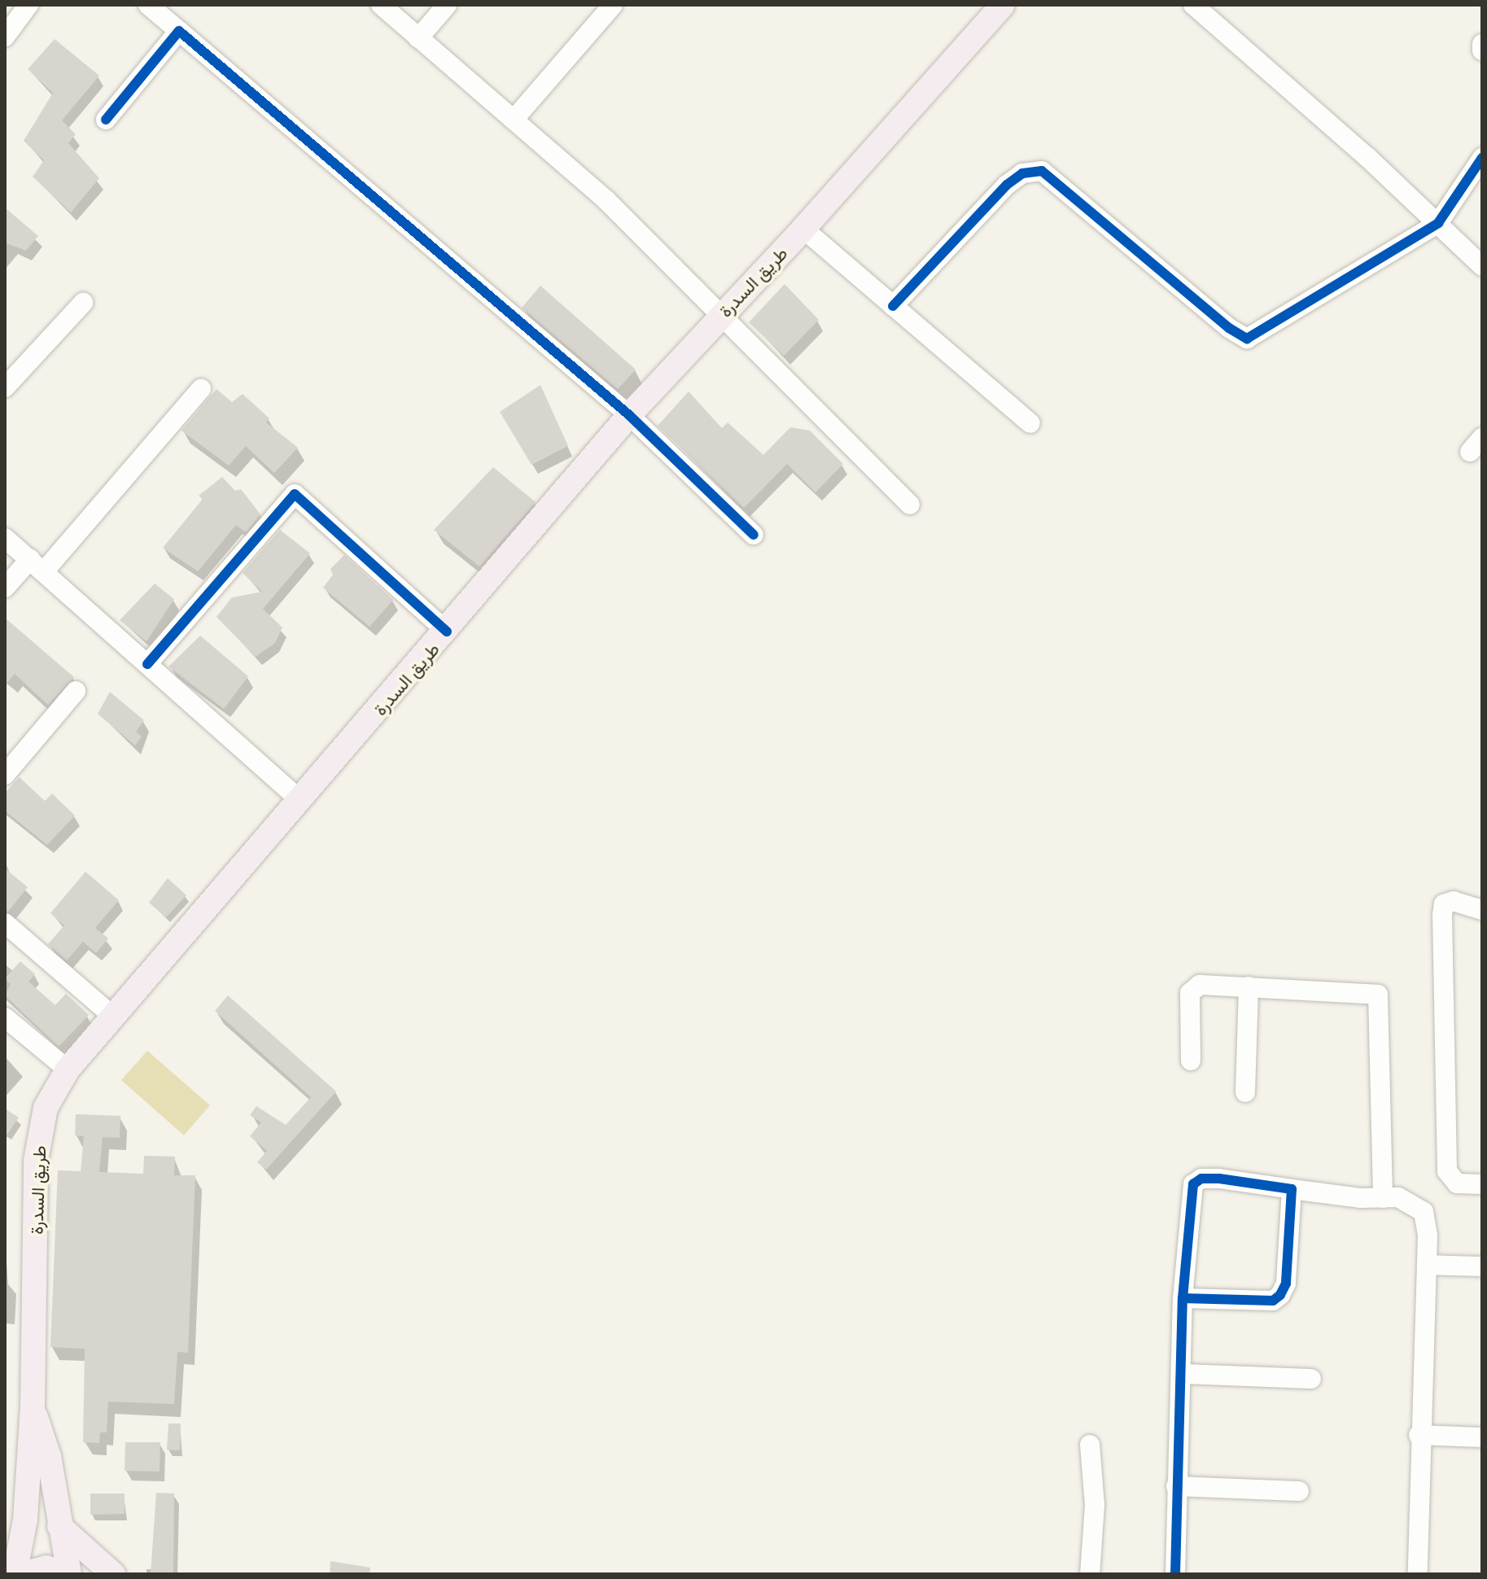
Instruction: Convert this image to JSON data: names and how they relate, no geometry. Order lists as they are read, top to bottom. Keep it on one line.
{"streets":{"main road":["طريق السدرة"]}}
